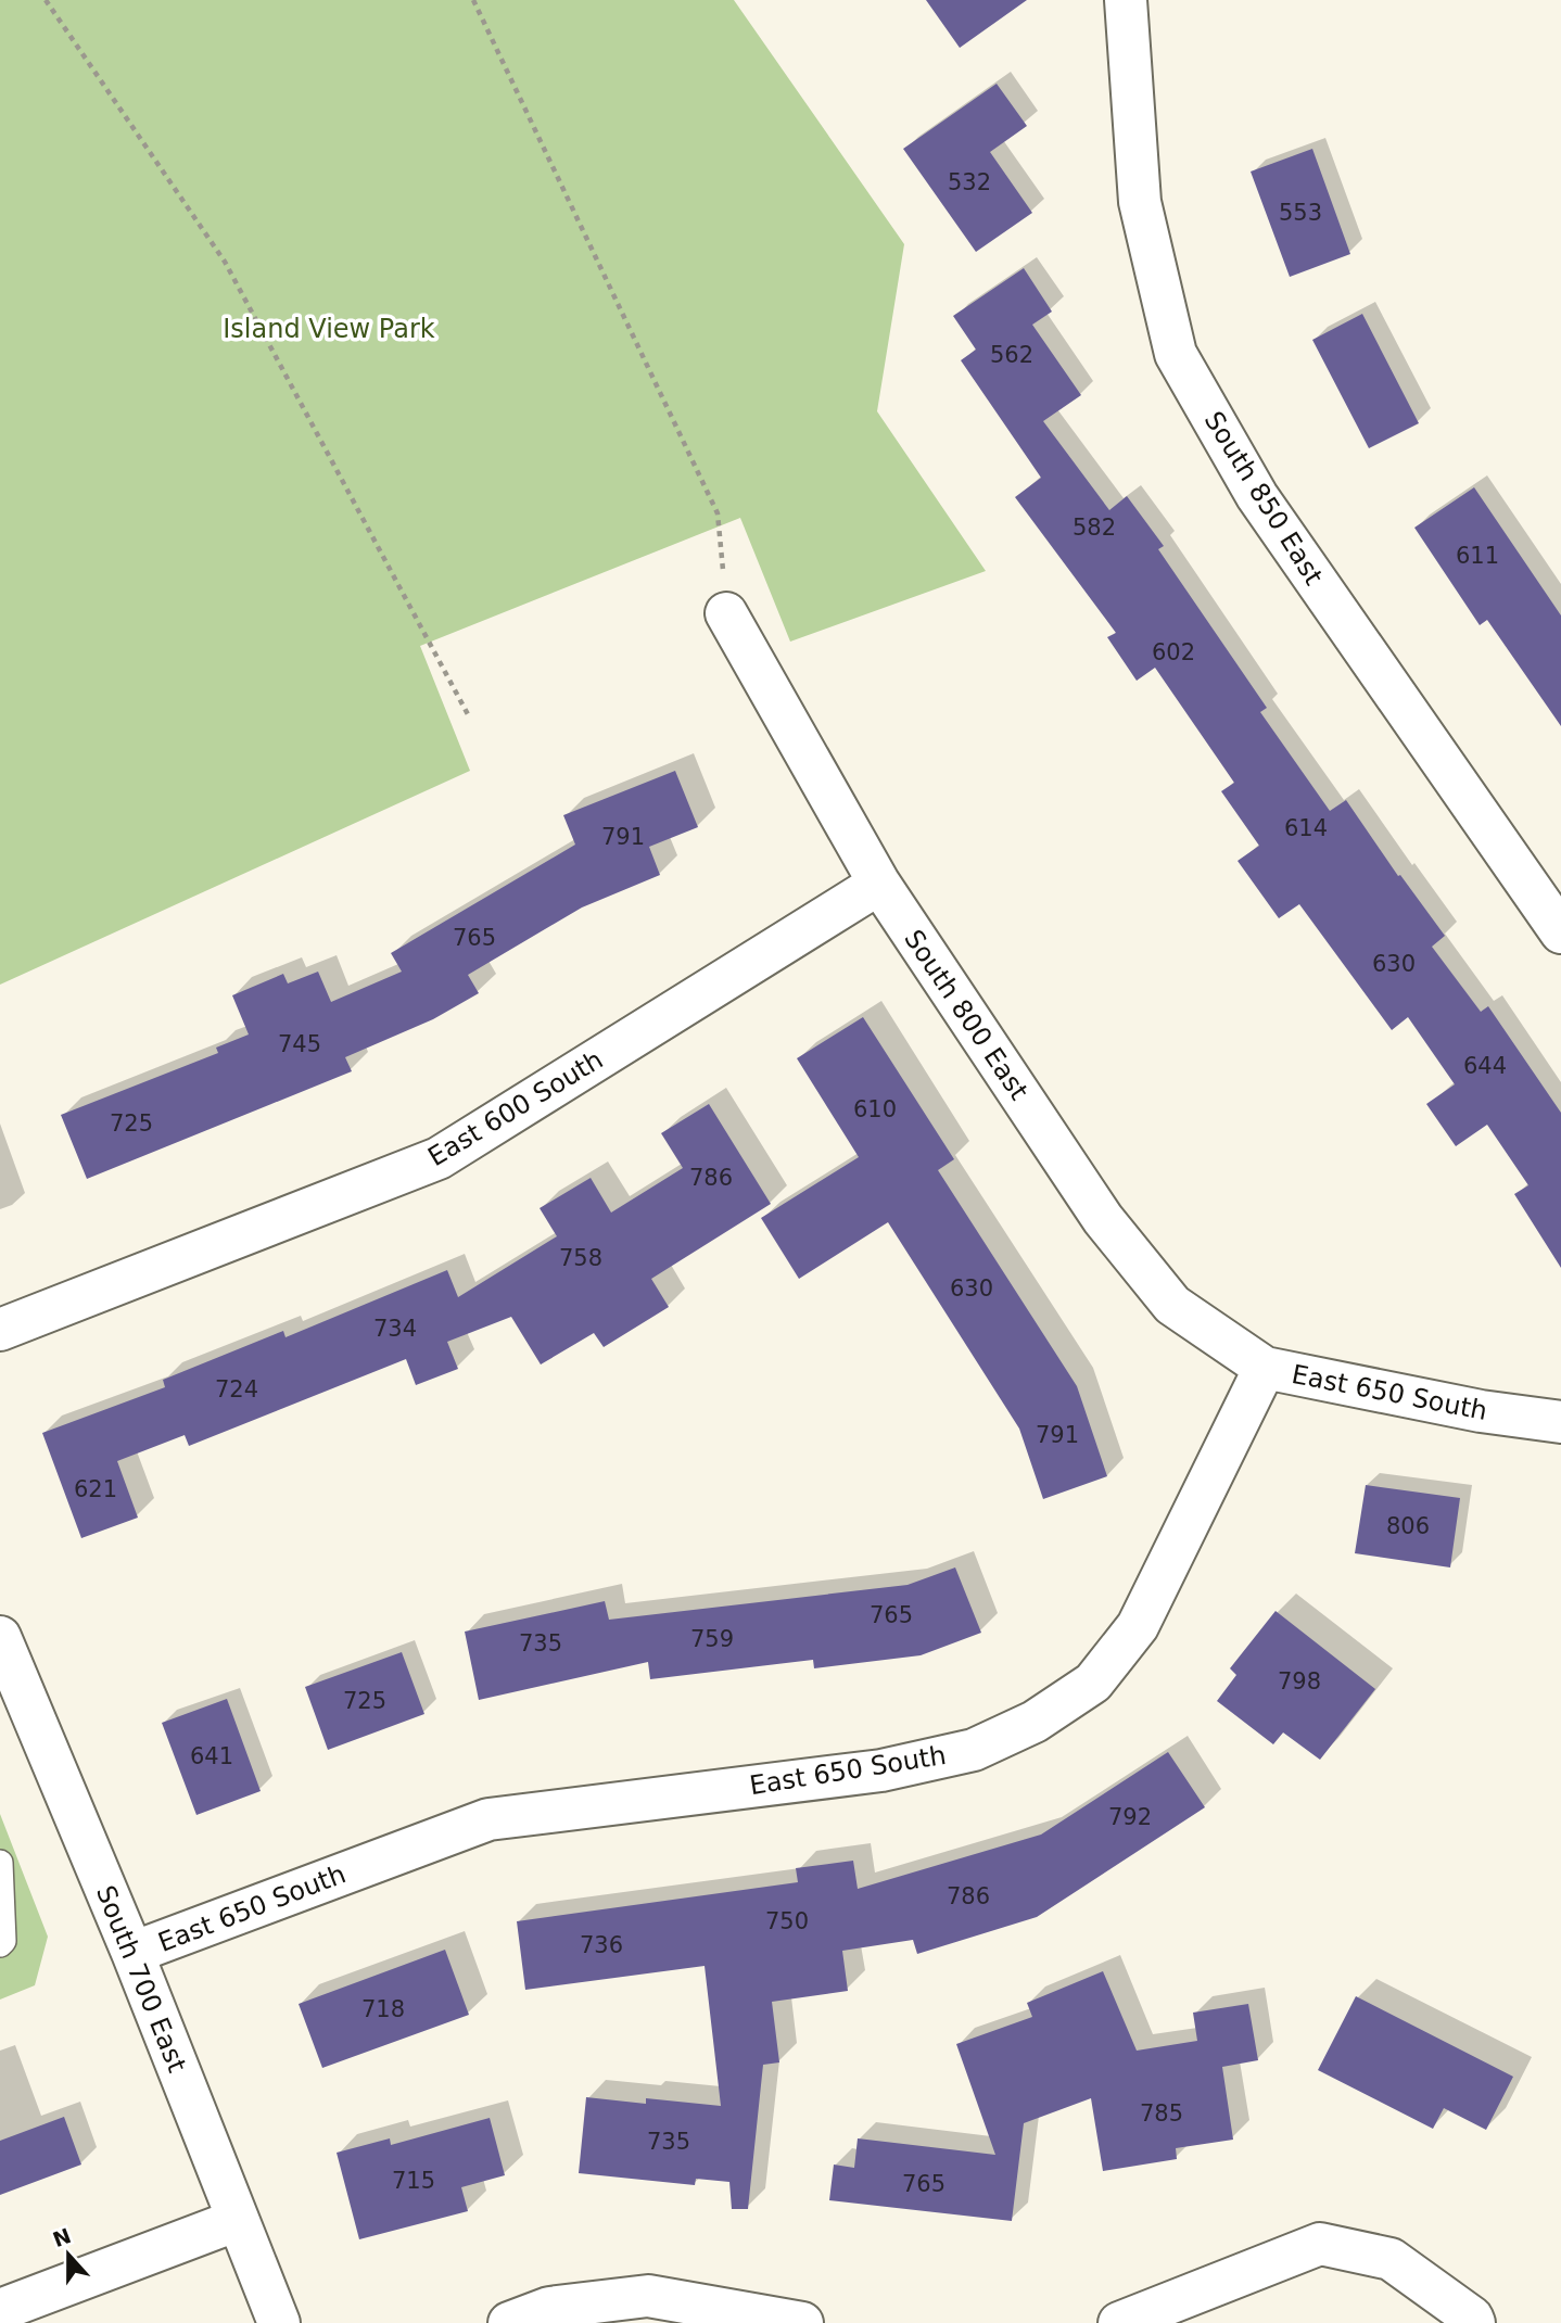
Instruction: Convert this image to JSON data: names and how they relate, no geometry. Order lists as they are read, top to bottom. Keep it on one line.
{"streets":{"street":["South 850 East","South 800 East","East 600 South","East 650 South","South 700 East"]},"crossings":[["South 800 East","East 600 South"],["South 800 East","East 650 South"],["East 650 South","South 700 East"]],"parks":["Island View Park"],"house_numbers":["532","553","562","582","611","602","614","791","765","630","745","644","610","725","786","758","630","734","724","791","621","806","765","759","735","798","725","641","792","786","750","736","718","785","735","715","765"],"north":"top"}
